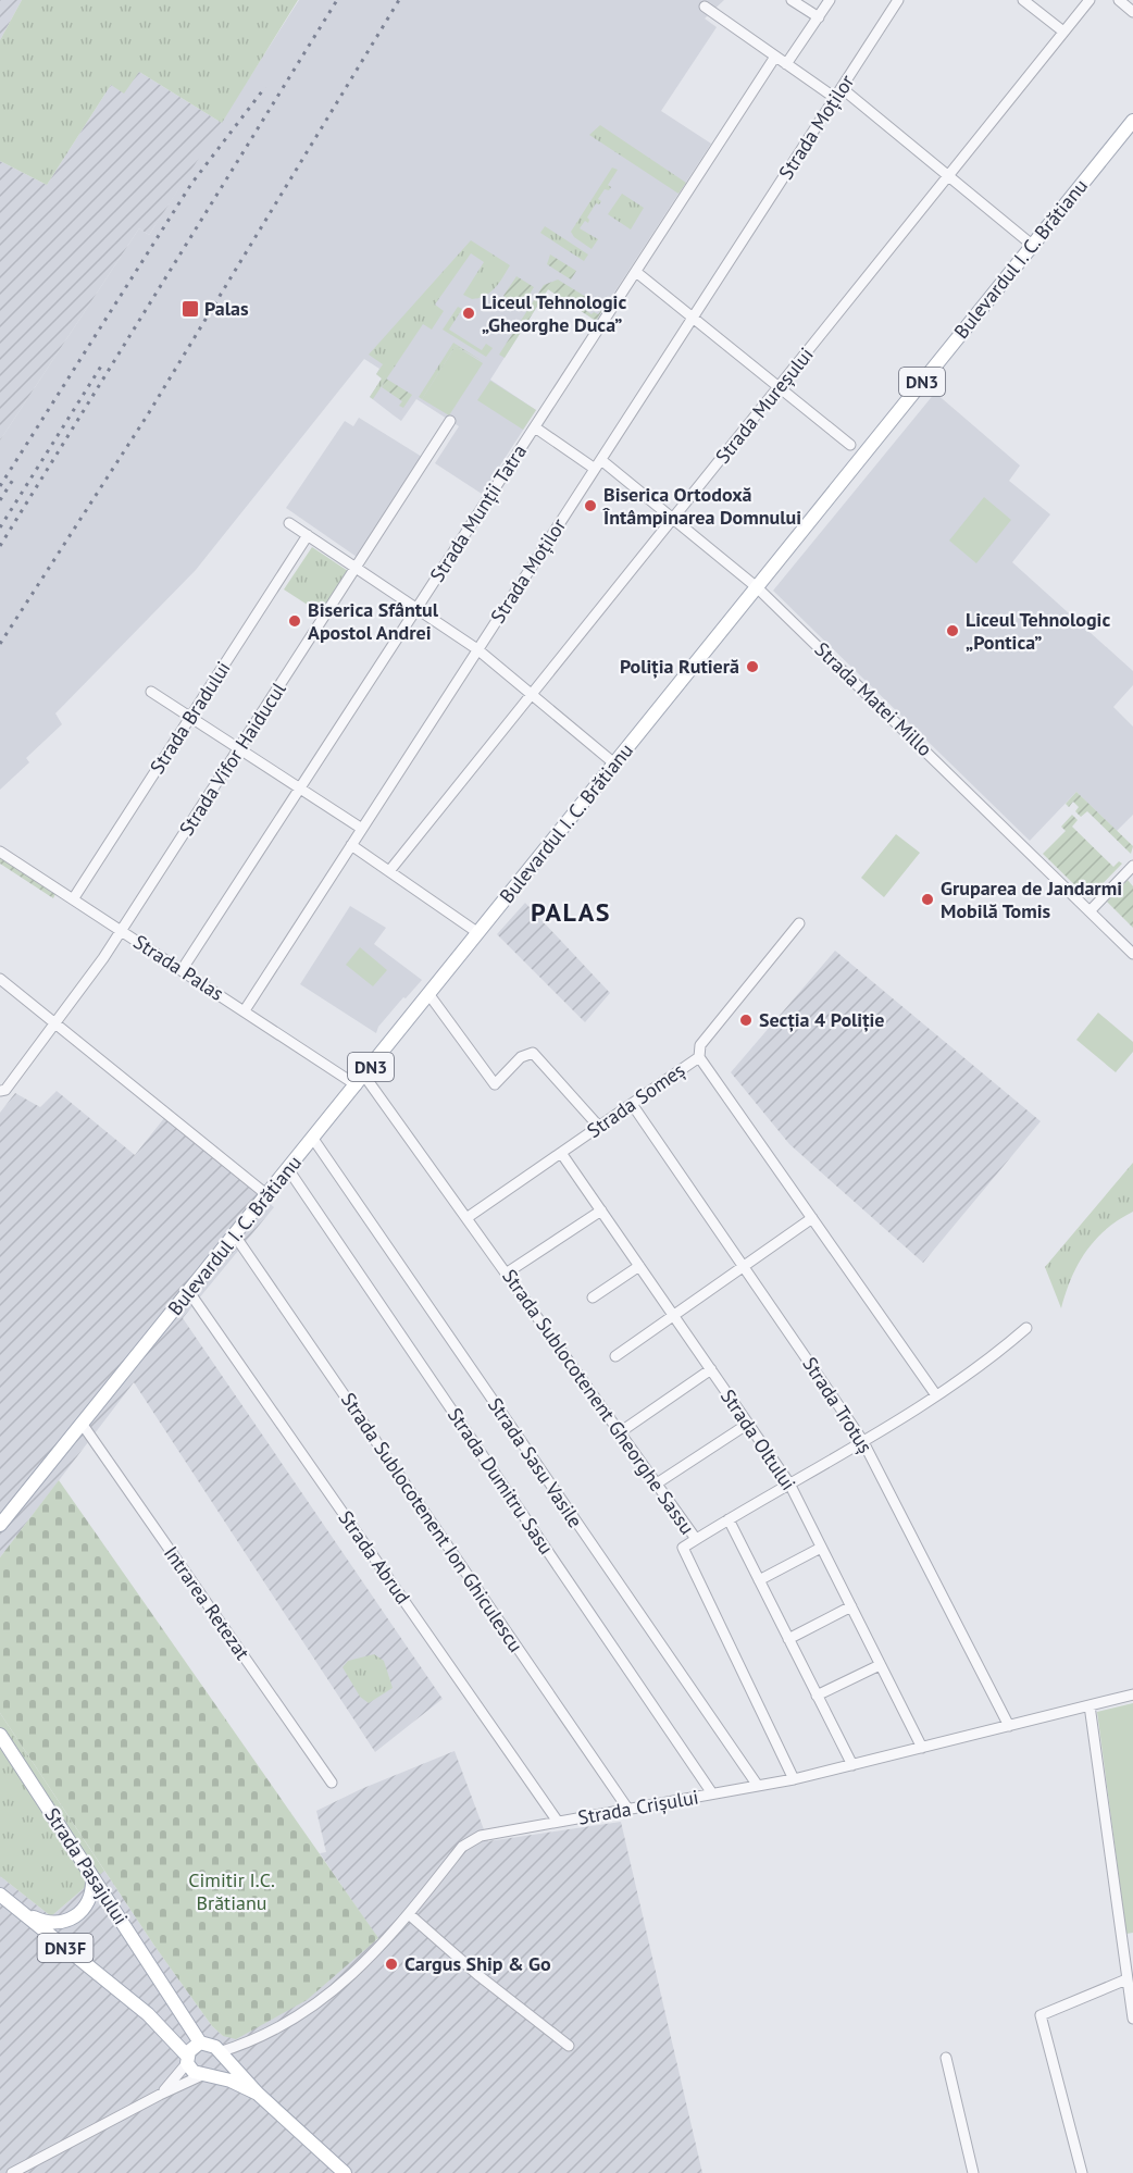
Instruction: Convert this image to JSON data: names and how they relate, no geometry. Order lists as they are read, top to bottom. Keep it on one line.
{"streets":{"main road":["Bulevardul I. C. Brătianu","DN3","Strada Pasajului","DN3F"],"street":["Strada Moților","Strada Mureșului","Strada Munții Tatra","Strada Matei Millo","Strada Bradului","Strada Vifor Haiducul","Strada Palas","Strada Someș","Strada Sublocotenent Gheorghe Sassu","Strada Trotuș","Strada Oltului","Strada Sasu Vasile","Strada Dumitru Sasu","Strada Sublocotenent Ion Ghiculescu","Strada Abrud","Intrarea Retezat","Strada Crișului"]},"crossings":[["Strada Moților","Strada Matei Millo"],["Strada Moților","Strada Palas"],["Bulevardul I. C. Brătianu","Strada Matei Millo"],["Bulevardul I. C. Brătianu","Strada Palas"],["Bulevardul I. C. Brătianu","Strada Sublocotenent Gheorghe Sassu"],["Bulevardul I. C. Brătianu","Strada Sasu Vasile"],["Bulevardul I. C. Brătianu","Strada Dumitru Sasu"],["Bulevardul I. C. Brătianu","Strada Sublocotenent Ion Ghiculescu"],["Bulevardul I. C. Brătianu","Strada Abrud"],["Bulevardul I. C. Brătianu","Intrarea Retezat"],["Strada Mureșului","Strada Matei Millo"],["Strada Munții Tatra","Strada Matei Millo"],["Strada Munții Tatra","Strada Palas"],["Strada Bradului","Strada Palas"],["Strada Vifor Haiducul","Strada Palas"],["Strada Palas","Strada Sublocotenent Gheorghe Sassu"],["Strada Someș","Strada Sublocotenent Gheorghe Sassu"],["Strada Someș","Strada Trotuș"],["Strada Someș","Strada Oltului"],["Strada Sublocotenent Gheorghe Sassu","Strada Crișului"],["Strada Trotuș","Strada Crișului"],["Strada Oltului","Strada Crișului"],["Strada Sasu Vasile","Strada Crișului"],["Strada Dumitru Sasu","Strada Crișului"],["Strada Sublocotenent Ion Ghiculescu","Strada Crișului"],["Strada Abrud","Strada Crișului"],["Strada Crișului","Strada Pasajului"],["Strada Crișului","DN3F"],["Strada Pasajului","DN3F"]],"districts":["PALAS"],"parks":["Cimitir I.C. Brătianu"],"places":{"transit":["Palas"],"other":["Liceul Tehnologic „Gheorghe Duca”","Biserica Ortodoxă Întâmpinarea Domnului","Biserica Sfântul Apostol Andrei","Liceul Tehnologic „Pontica”","Poliția Rutieră","Gruparea de Jandarmi Mobilă Tomis","Secția 4 Poliție","Cargus Ship & Go"]}}
